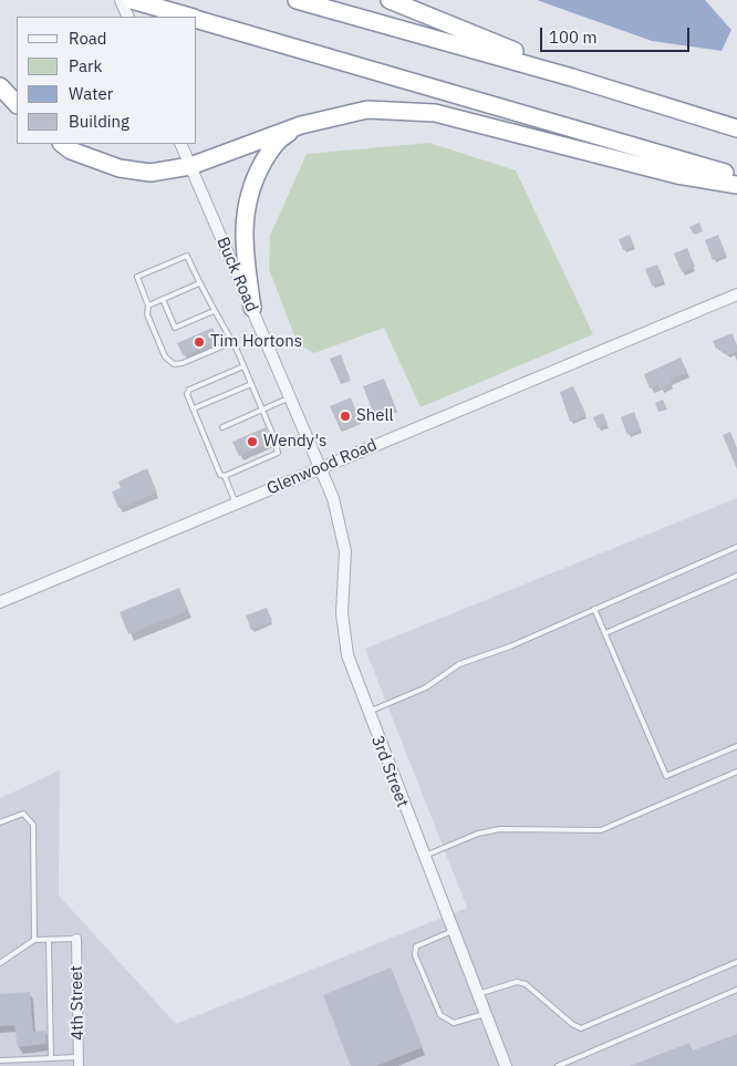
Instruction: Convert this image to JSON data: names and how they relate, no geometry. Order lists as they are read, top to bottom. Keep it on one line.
{"streets":{"street":["Buck Road","Glenwood Road","3rd Street","4th Street"]},"crossings":[["Buck Road","Glenwood Road"],["Buck Road","3rd Street"],["Glenwood Road","3rd Street"]],"places":["Tim Hortons","Shell","Wendy's"],"legend":["Road","Park","Water","Building"],"scale_bar":"100 m"}
